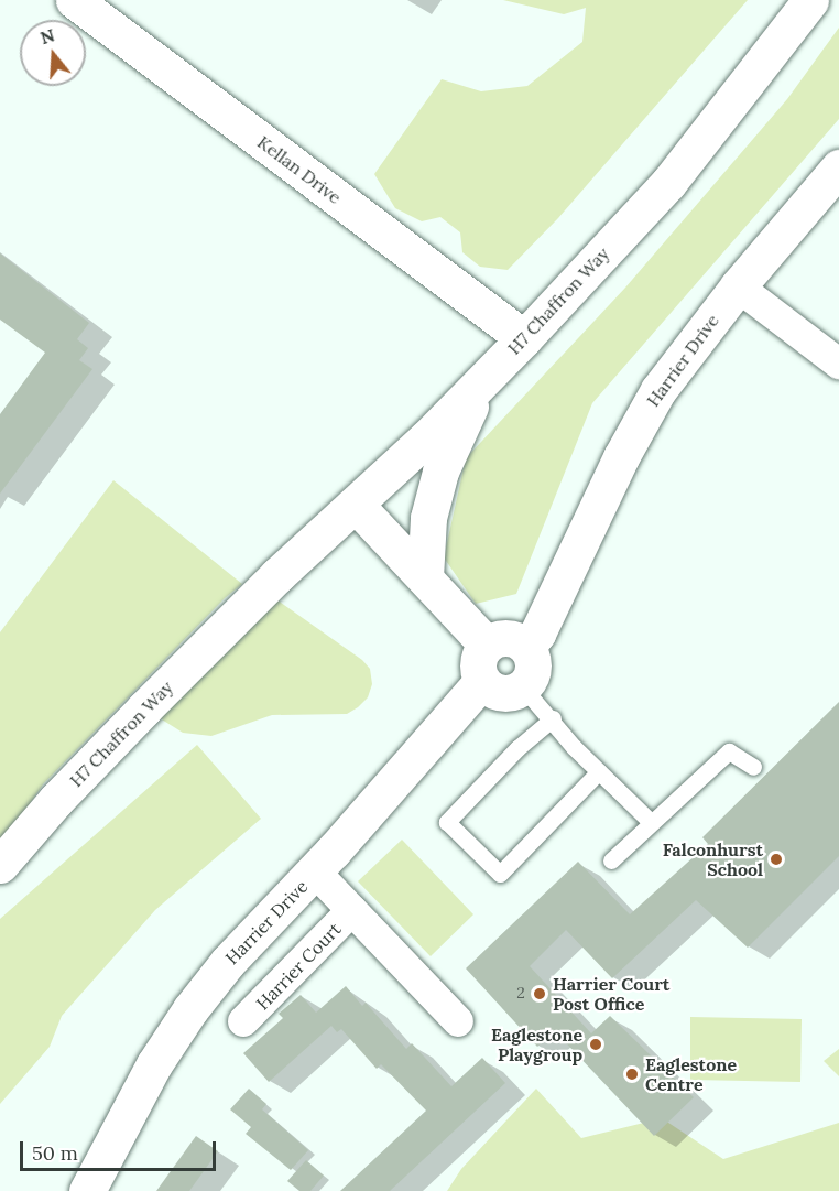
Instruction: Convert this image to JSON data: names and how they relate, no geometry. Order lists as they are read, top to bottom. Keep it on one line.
{"streets":{"street":["Kellan Drive","H7 Chaffron Way","Harrier Drive","Harrier Court"]},"crossings":[["Kellan Drive","H7 Chaffron Way"],["Harrier Drive","Harrier Court"]],"places":["Falconhurst School","Harrier Court Post Office","Eaglestone Playgroup","Eaglestone Centre"],"house_numbers":["2"],"scale_bar":"50 m","north":"top"}
